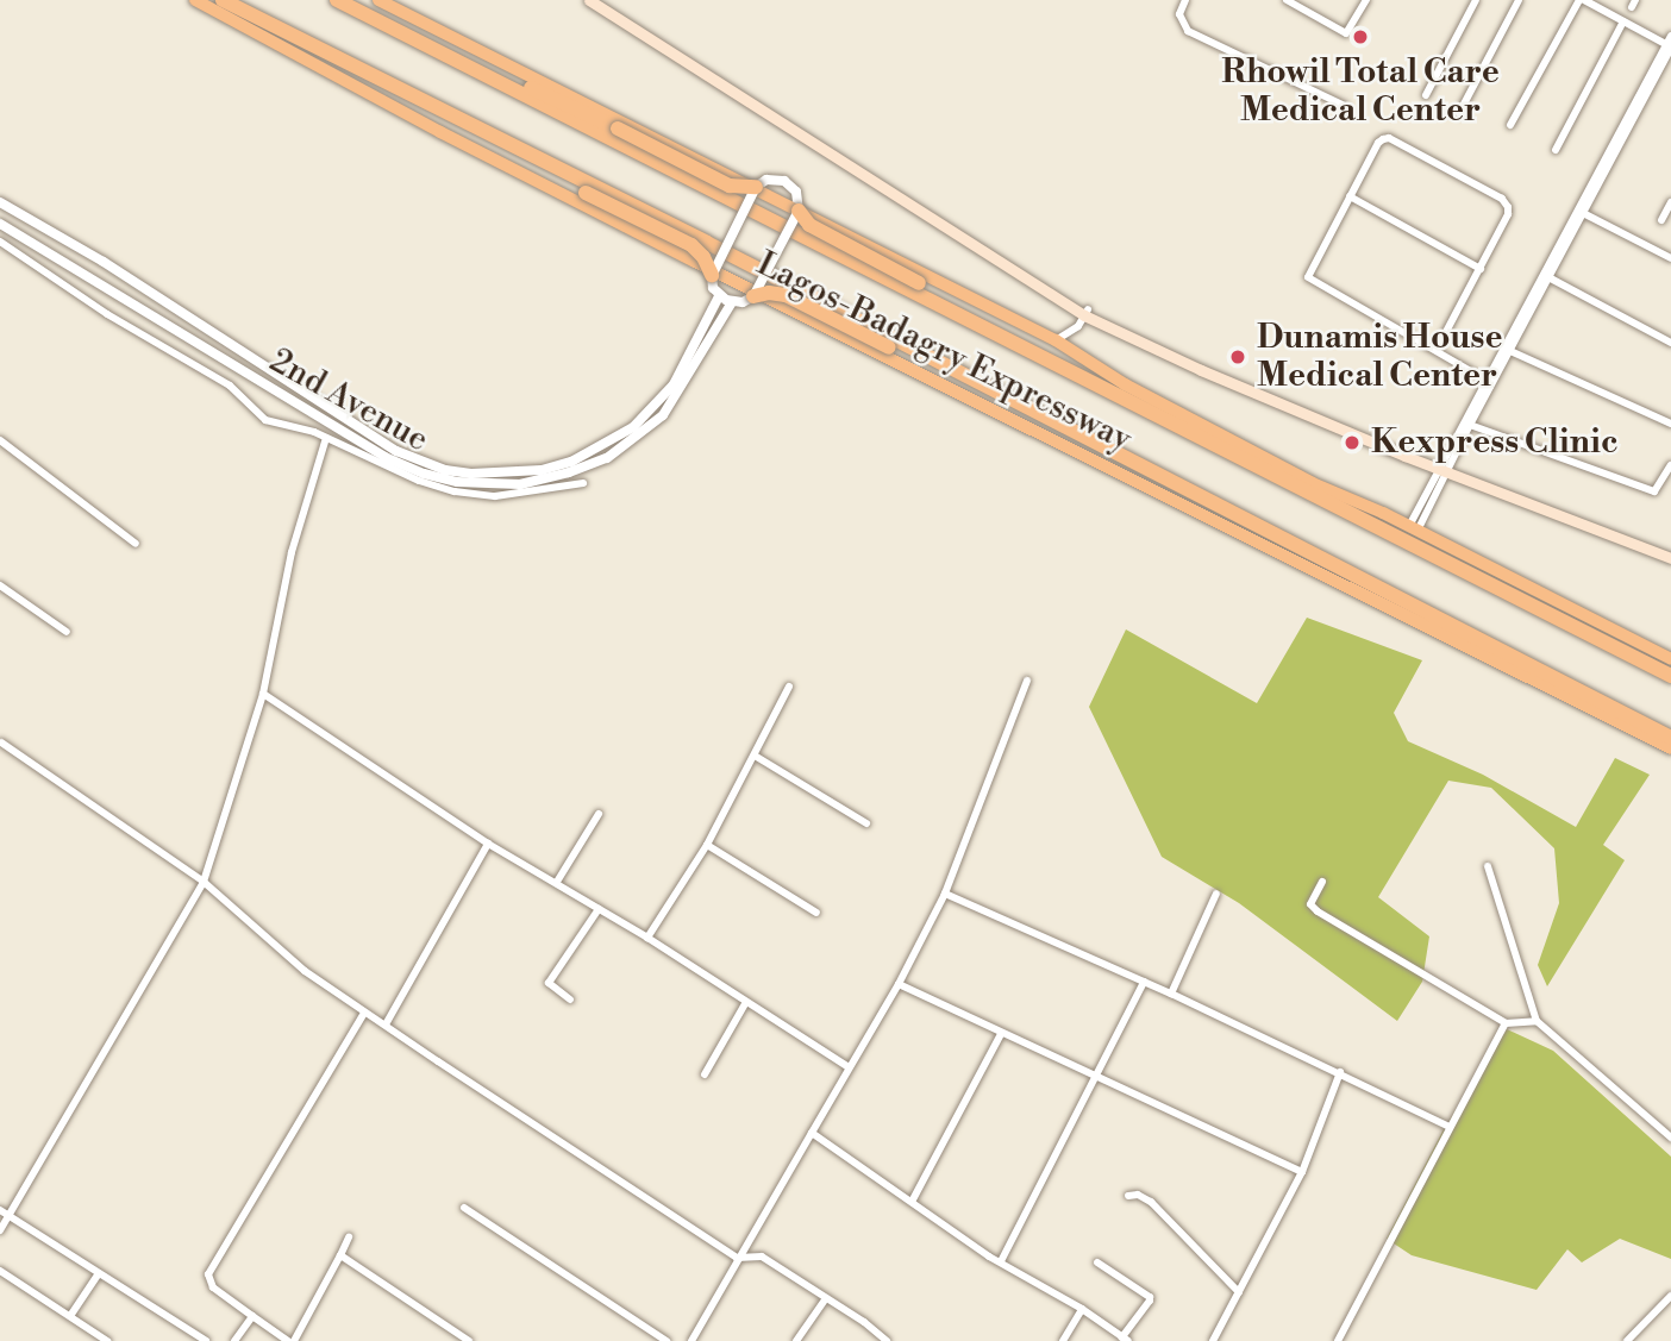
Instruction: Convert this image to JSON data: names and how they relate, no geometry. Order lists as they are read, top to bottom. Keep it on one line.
{"streets":{"highway":["Lagos-Badagry Expressway"],"street":["2nd Avenue"]},"places":["Rhowil Total Care Medical Center","Dunamis House Medical Center","Kexpress Clinic"]}
